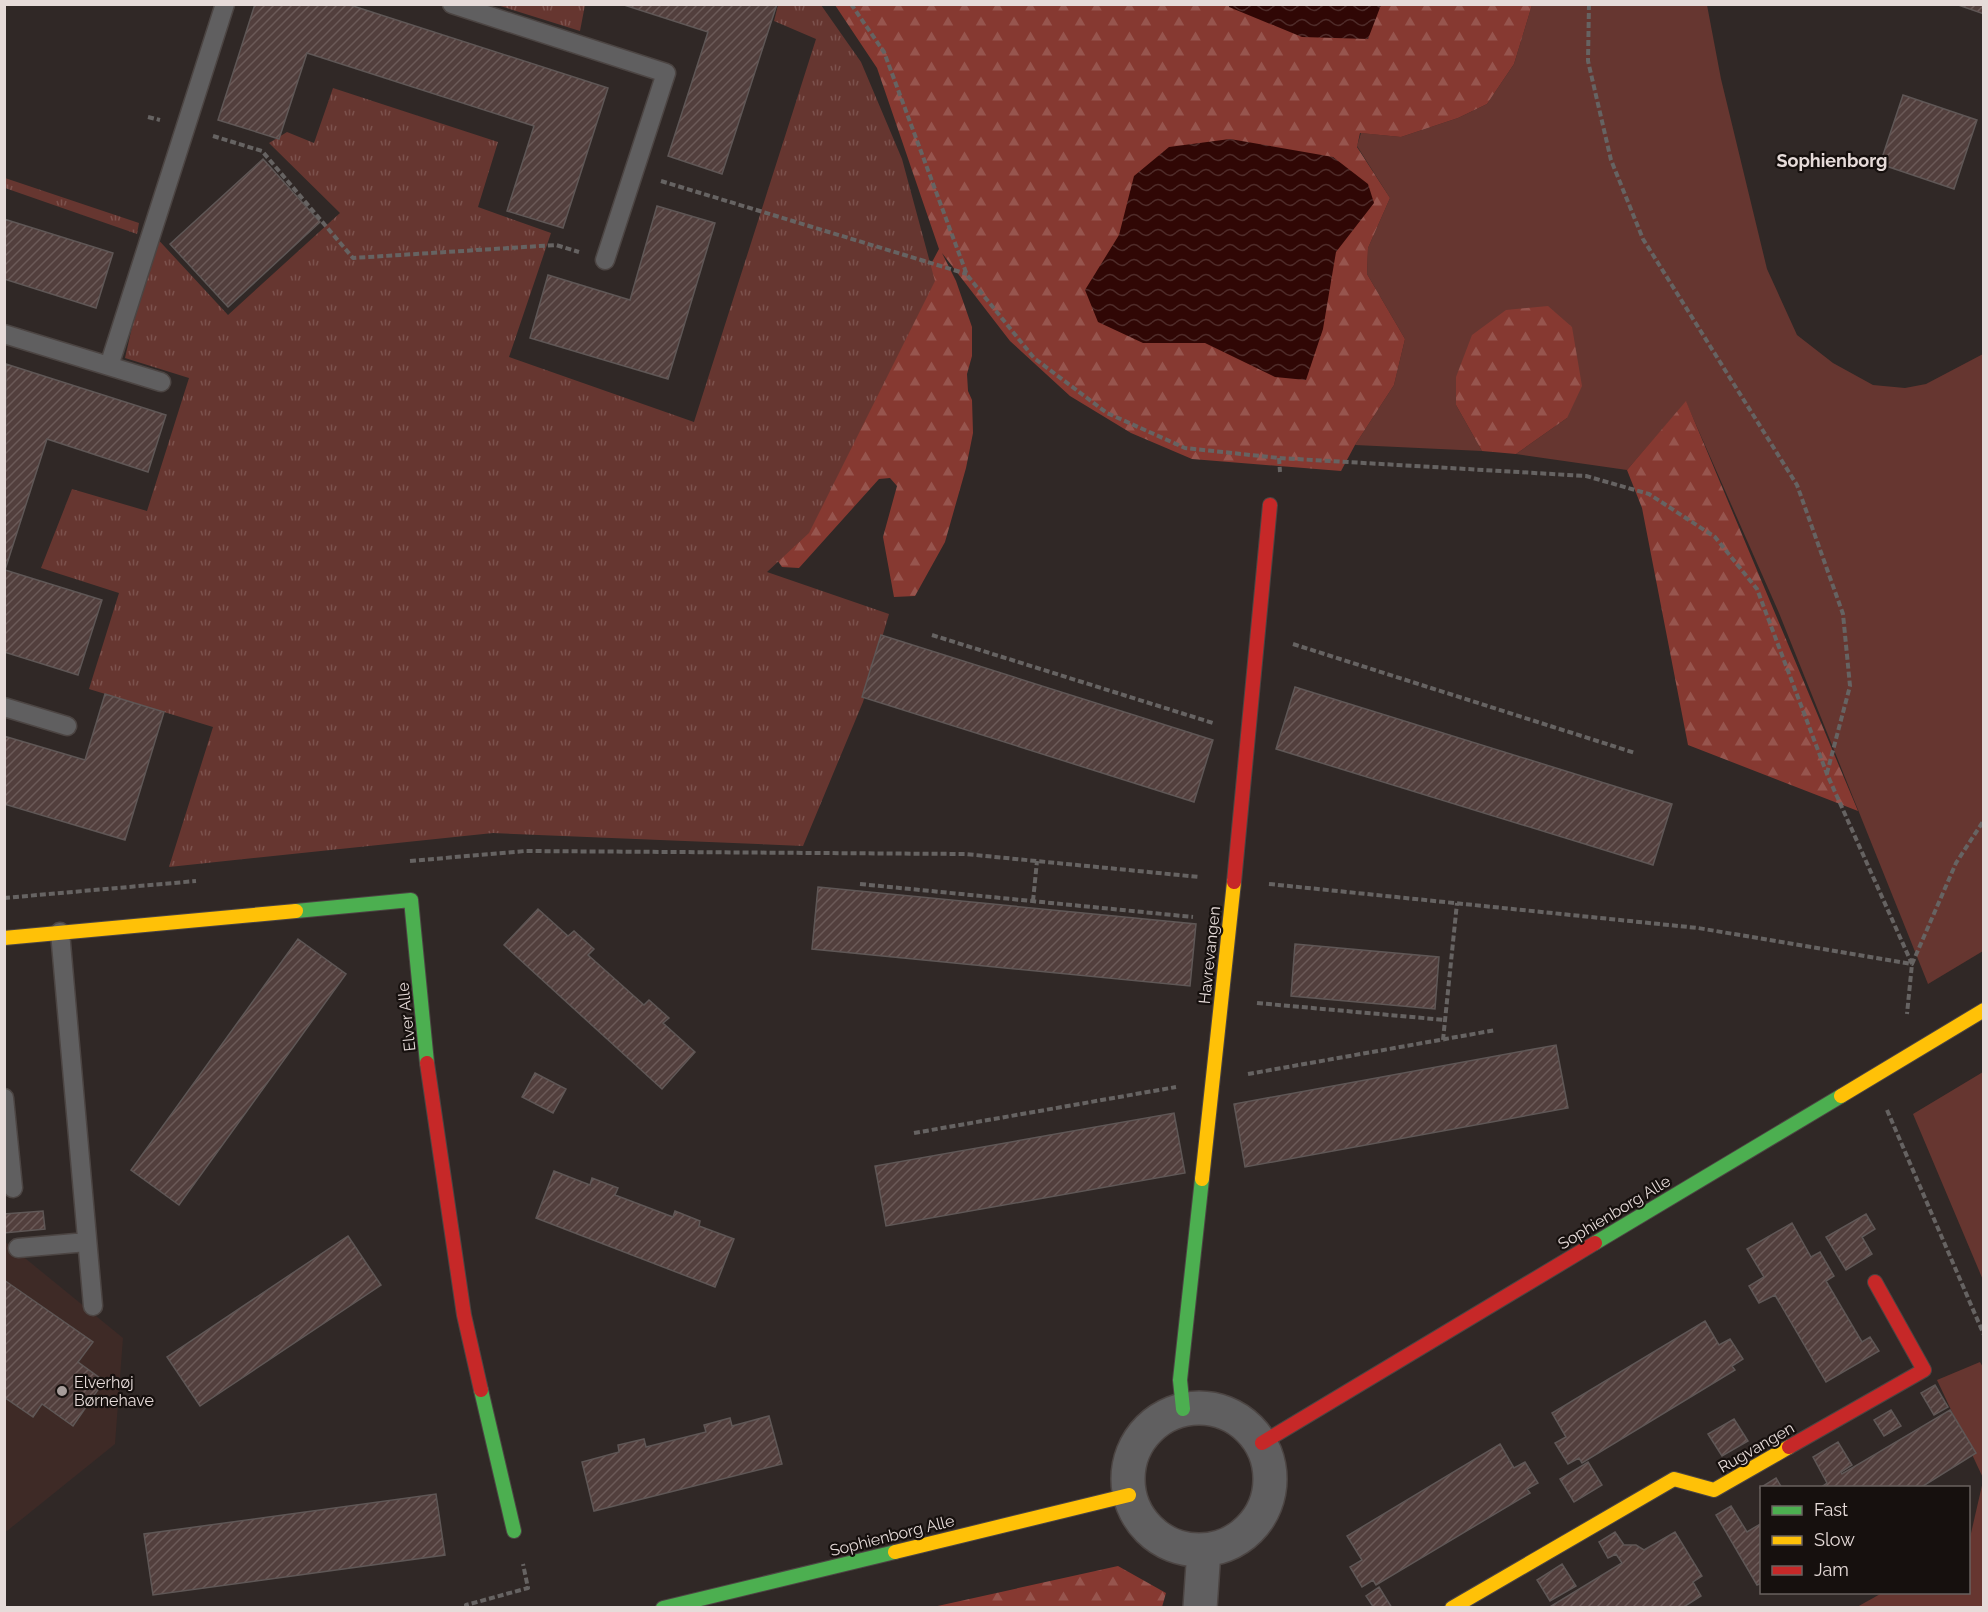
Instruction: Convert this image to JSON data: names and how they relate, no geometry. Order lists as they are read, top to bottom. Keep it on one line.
{"streets":{"street":["Havrevangen","Elver Alle","Sophienborg Alle","Rugvangen"]},"crossings":[["Havrevangen","Sophienborg Alle"]],"districts":["Sophienborg"],"places":["Elverhøj Børnehave"],"legend":["Fast","Slow","Jam"]}
